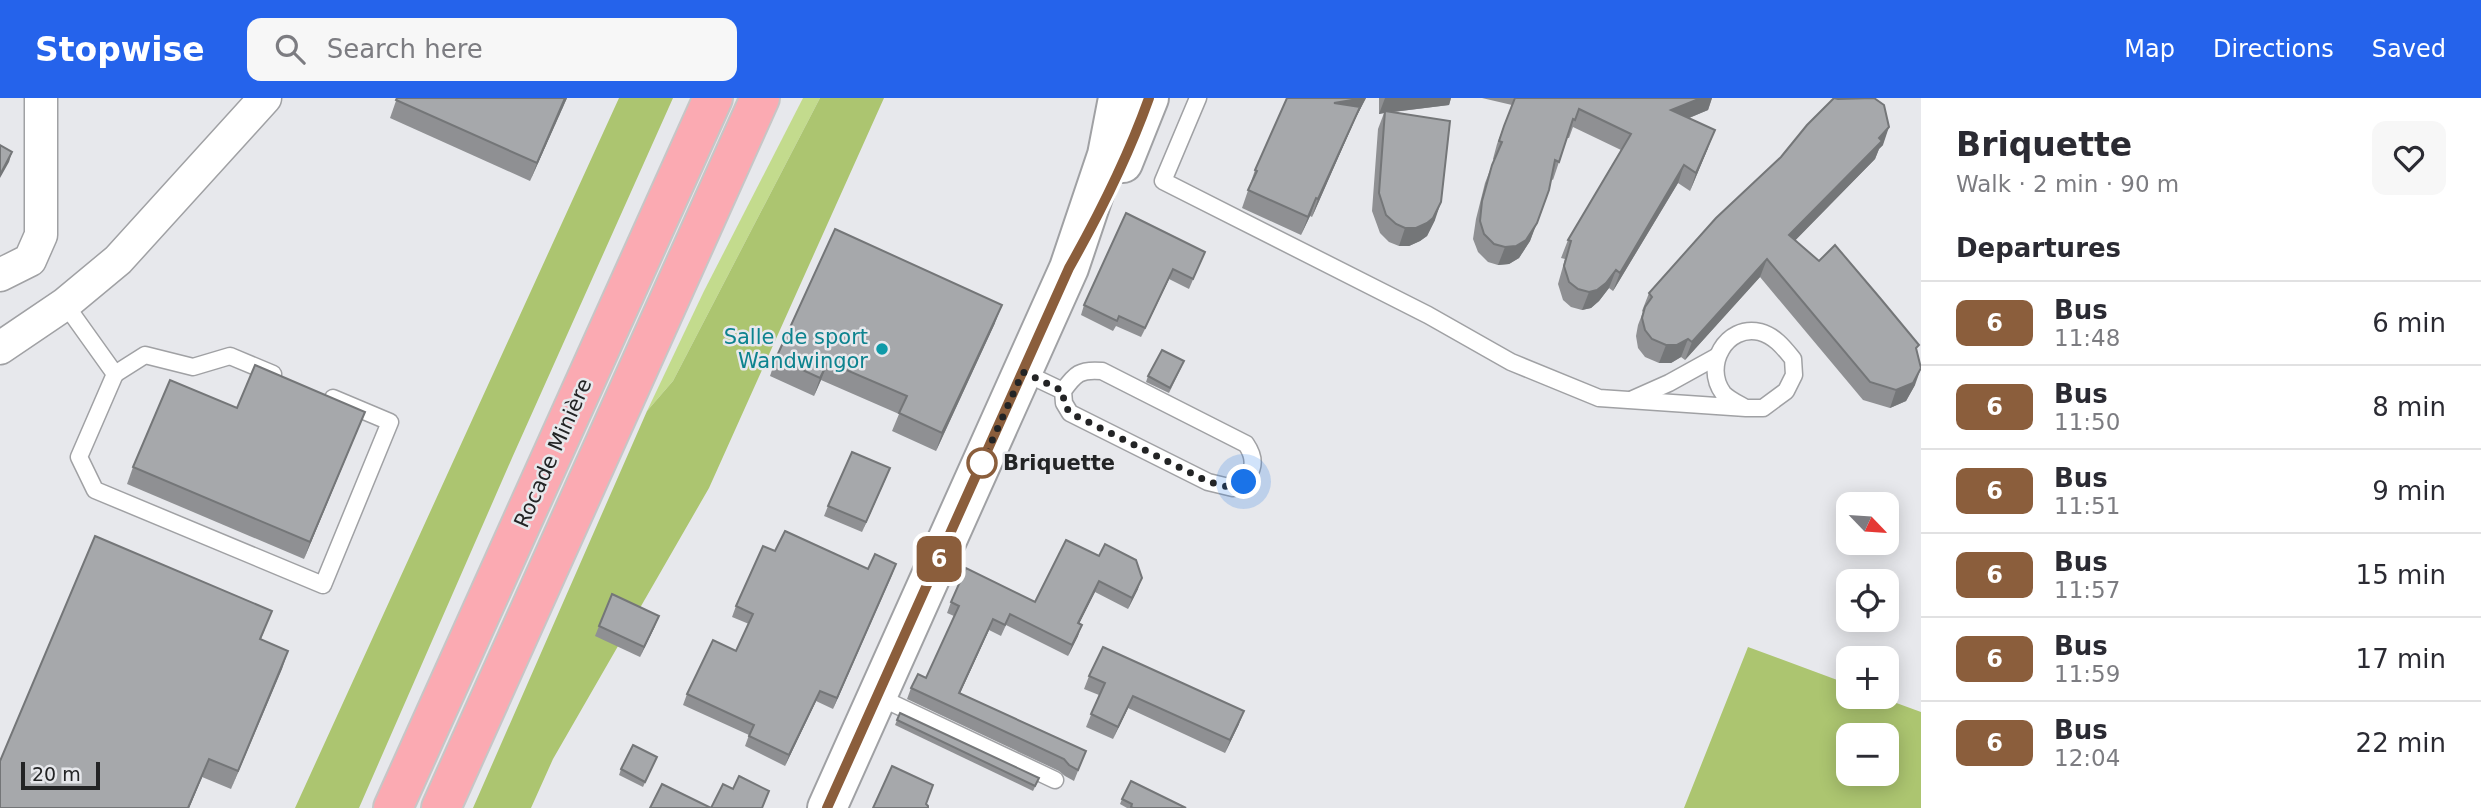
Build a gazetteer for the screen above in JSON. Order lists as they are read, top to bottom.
{
  "streets": {
    "highway": ["Rocade Minière"]
  },
  "places": ["Salle de sport Wandwingor", "Briquette"],
  "lines": ["bus line 6"],
  "scale_bar": "20 m",
  "north": "bottom right",
  "page": {
    "header": "Stopwise",
    "search": "Search here",
    "nav": ["Map", "Directions", "Saved"],
    "on_map": "6",
    "heading": [
      ["Briquette", "Walk · 2 min · 90 m"],
      "Departures"
    ],
    "list": [
      {
        "mark": "6",
        "name": "Bus",
        "note": "11:48",
        "value": "6 min"
      },
      {
        "mark": "6",
        "name": "Bus",
        "note": "11:50",
        "value": "8 min"
      },
      {
        "mark": "6",
        "name": "Bus",
        "note": "11:51",
        "value": "9 min"
      },
      {
        "mark": "6",
        "name": "Bus",
        "note": "11:57",
        "value": "15 min"
      },
      {
        "mark": "6",
        "name": "Bus",
        "note": "11:59",
        "value": "17 min"
      },
      {
        "mark": "6",
        "name": "Bus",
        "note": "12:04",
        "value": "22 min"
      }
    ],
    "map_buttons": ["+", "−"],
    "scale": "20 m"
  }
}
